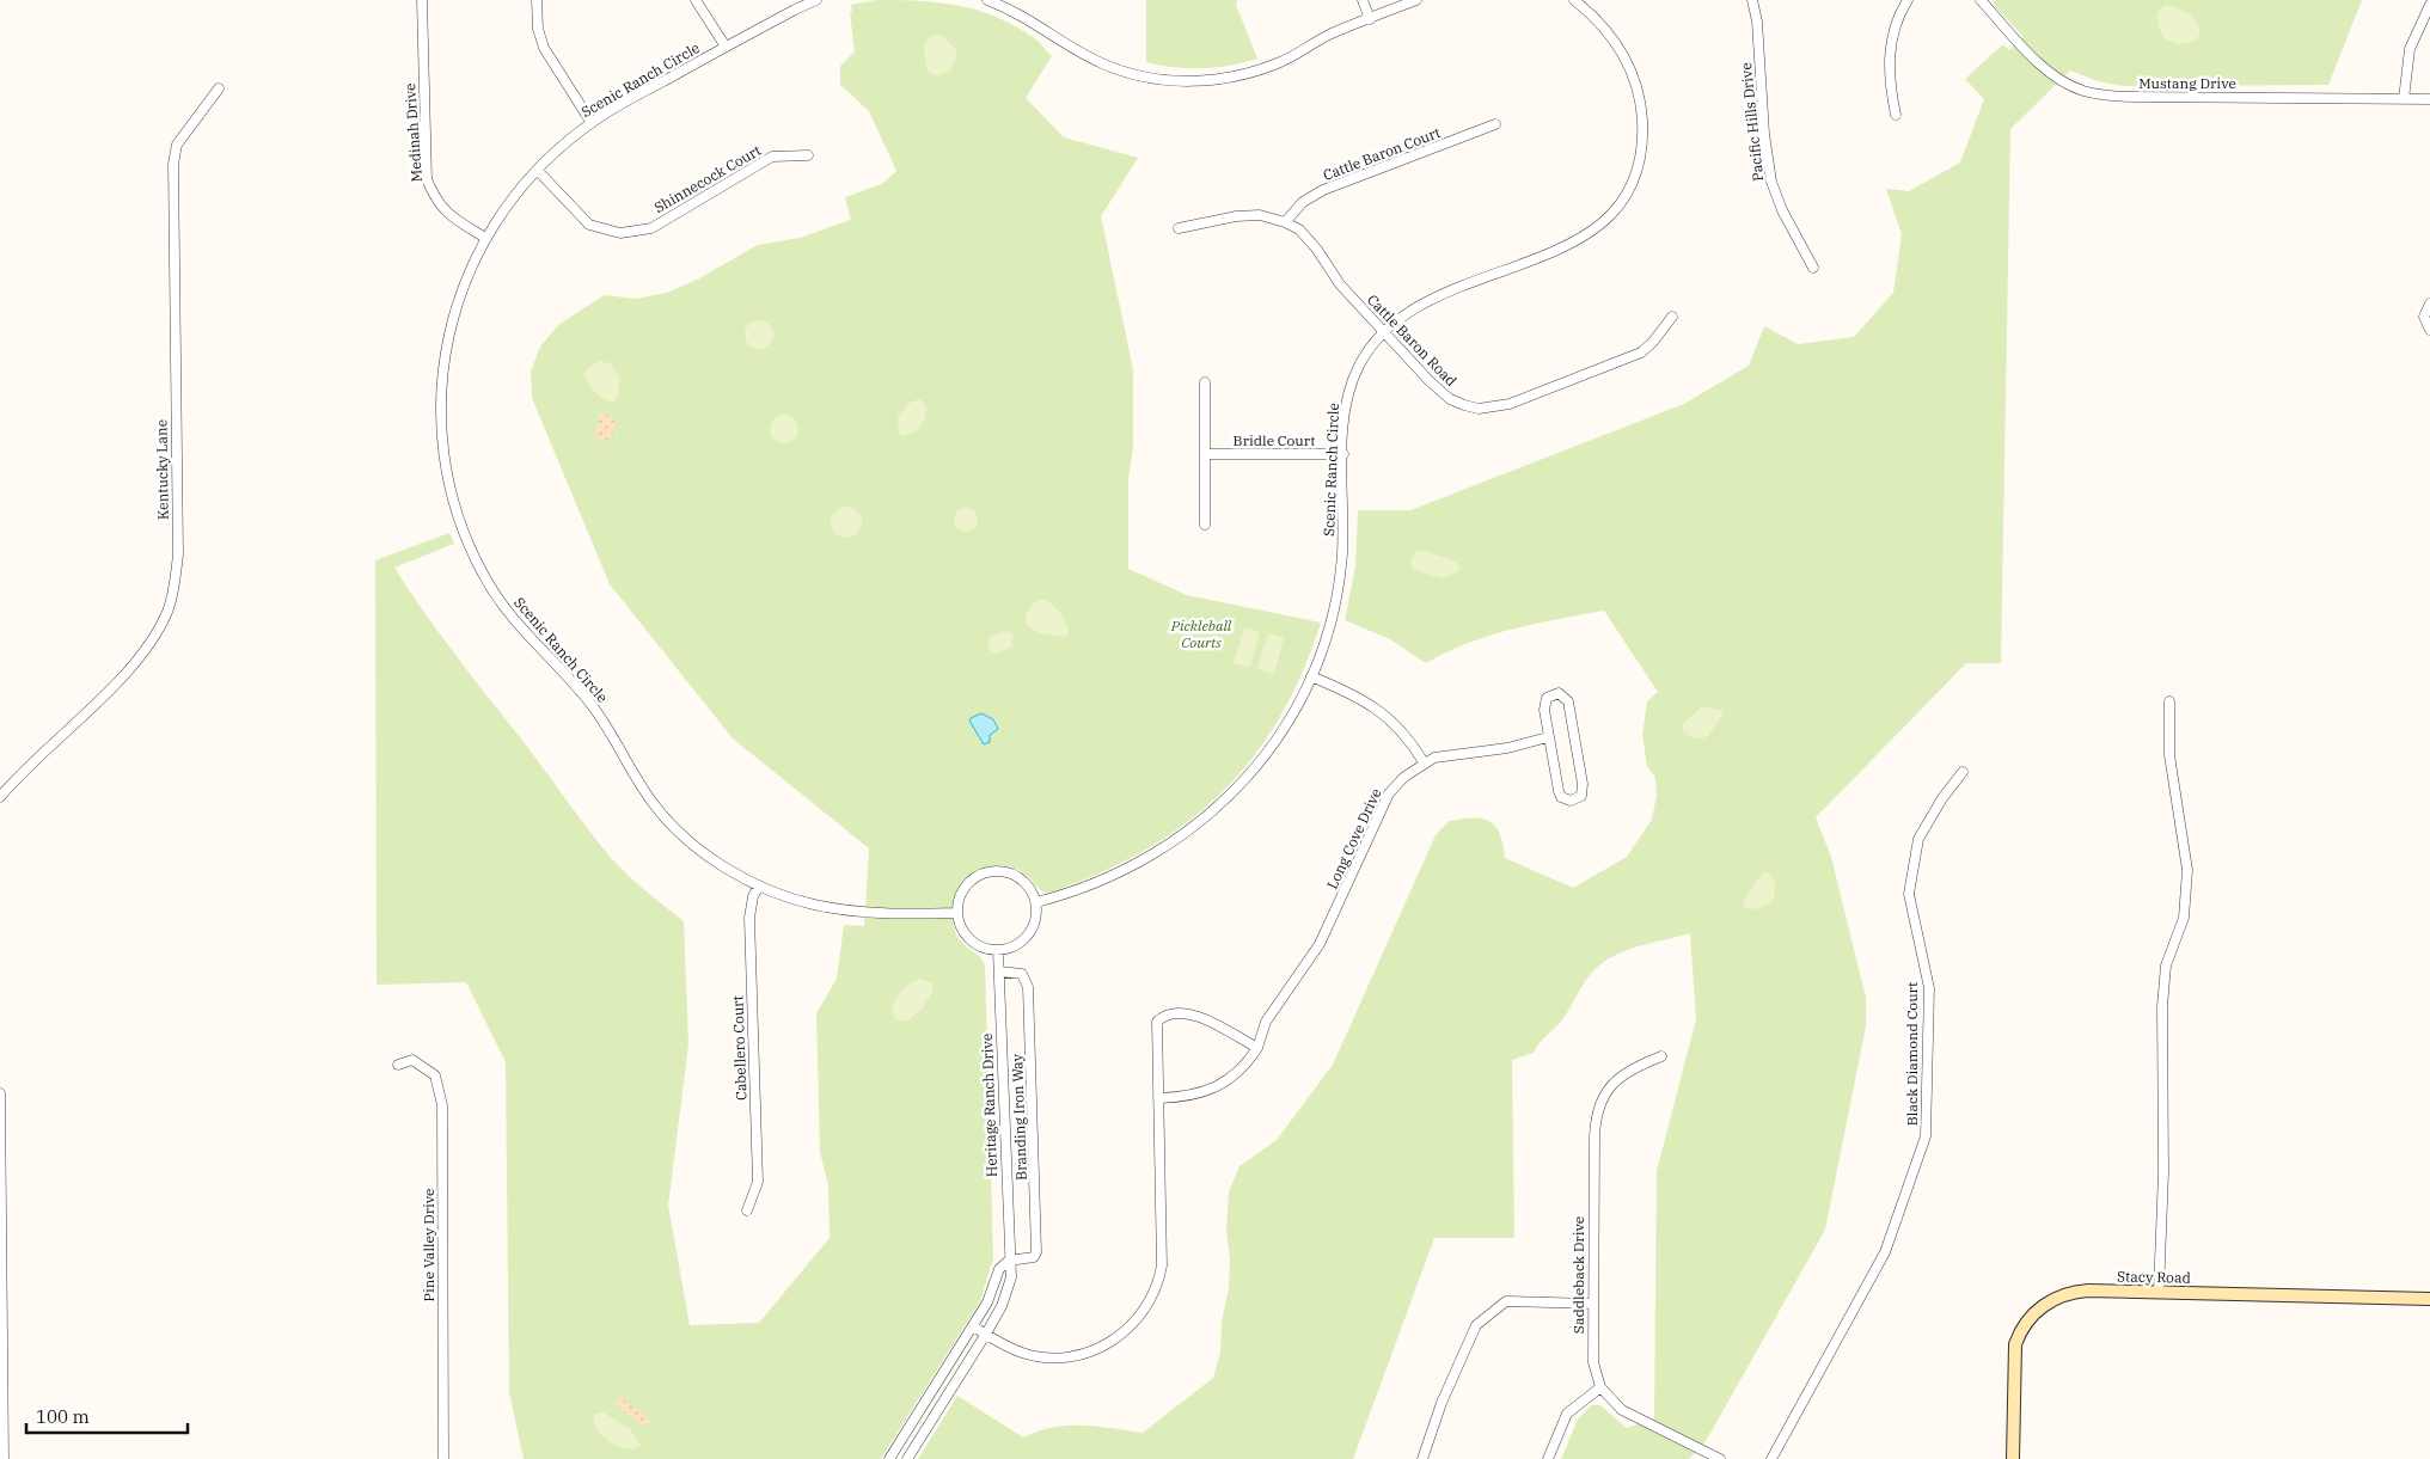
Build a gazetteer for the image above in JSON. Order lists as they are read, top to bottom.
{
  "streets": {
    "main road": ["Stacy Road"],
    "street": [
      "Scenic Ranch Circle",
      "Mustang Drive",
      "Pacific Hills Drive",
      "Medinah Drive",
      "Cattle Baron Court",
      "Shinnecock Court",
      "Cattle Baron Road",
      "Bridle Court",
      "Kentucky Lane",
      "Long Cove Drive",
      "Cabellero Court",
      "Black Diamond Court",
      "Heritage Ranch Drive",
      "Branding Iron Way",
      "Pine Valley Drive",
      "Saddleback Drive"
    ]
  },
  "crossings": [
    ["Scenic Ranch Circle", "Medinah Drive"],
    ["Scenic Ranch Circle", "Shinnecock Court"],
    ["Scenic Ranch Circle", "Cattle Baron Road"],
    ["Scenic Ranch Circle", "Bridle Court"],
    ["Scenic Ranch Circle", "Cabellero Court"],
    ["Scenic Ranch Circle", "Heritage Ranch Drive"],
    ["Cattle Baron Court", "Cattle Baron Road"],
    ["Heritage Ranch Drive", "Branding Iron Way"]
  ],
  "parks": ["Pickleball Courts"],
  "scale_bar": "100 m"
}
